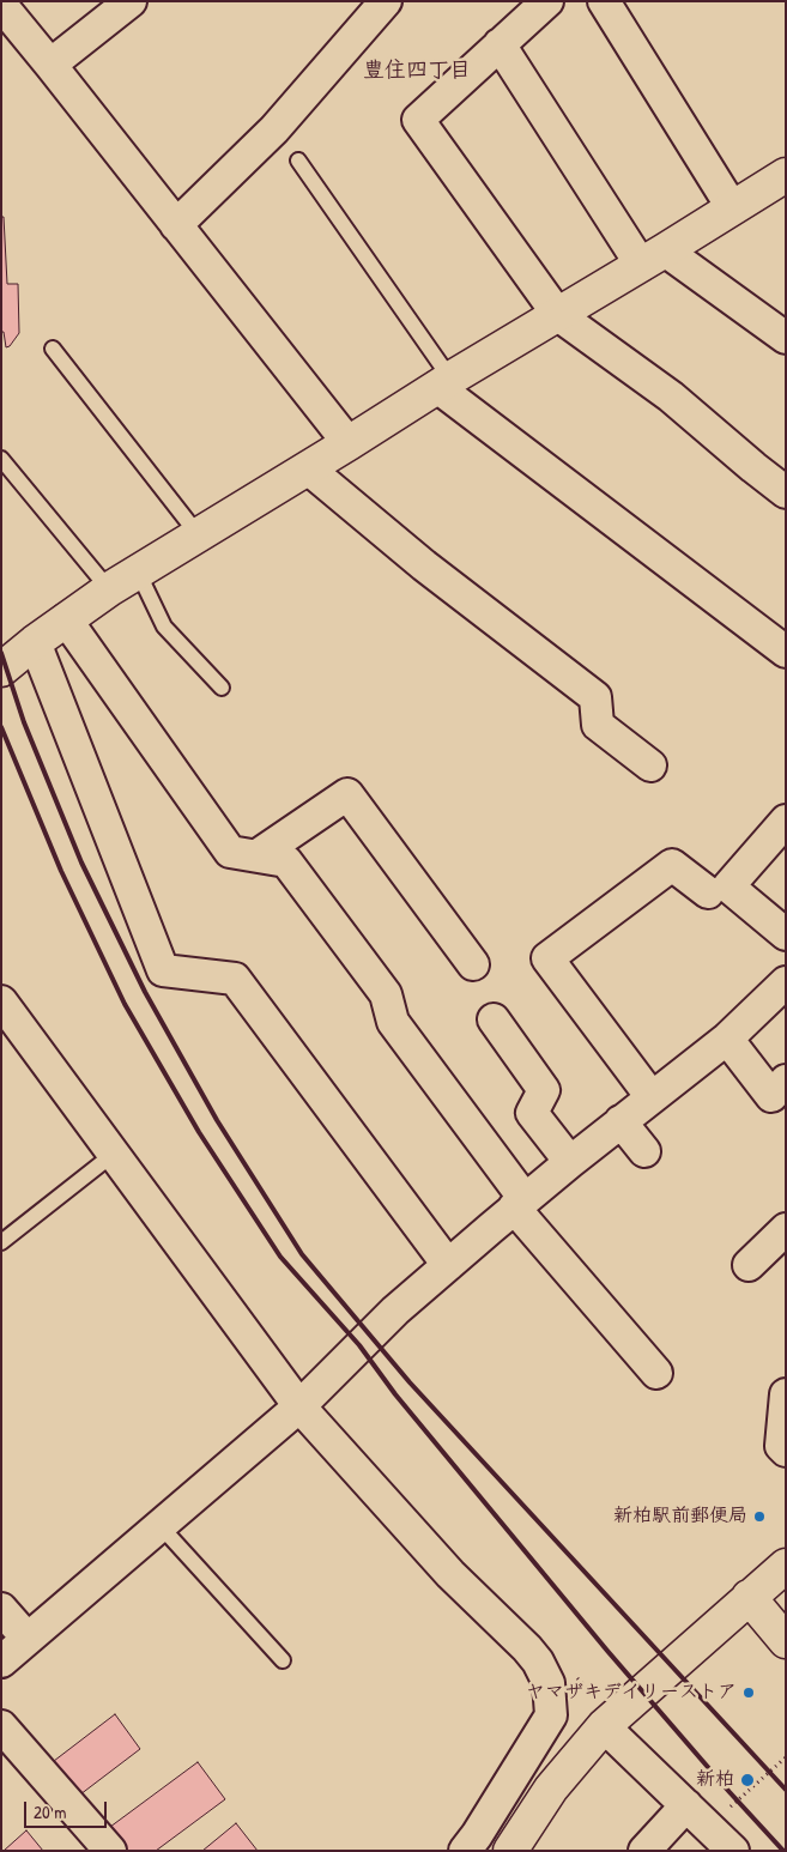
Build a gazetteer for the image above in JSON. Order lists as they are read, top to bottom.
{
  "districts": ["豊住四丁目"],
  "places": ["新柏駅前郵便局", "ヤマザキデイリーストア", "新柏"],
  "scale_bar": "20 m"
}
